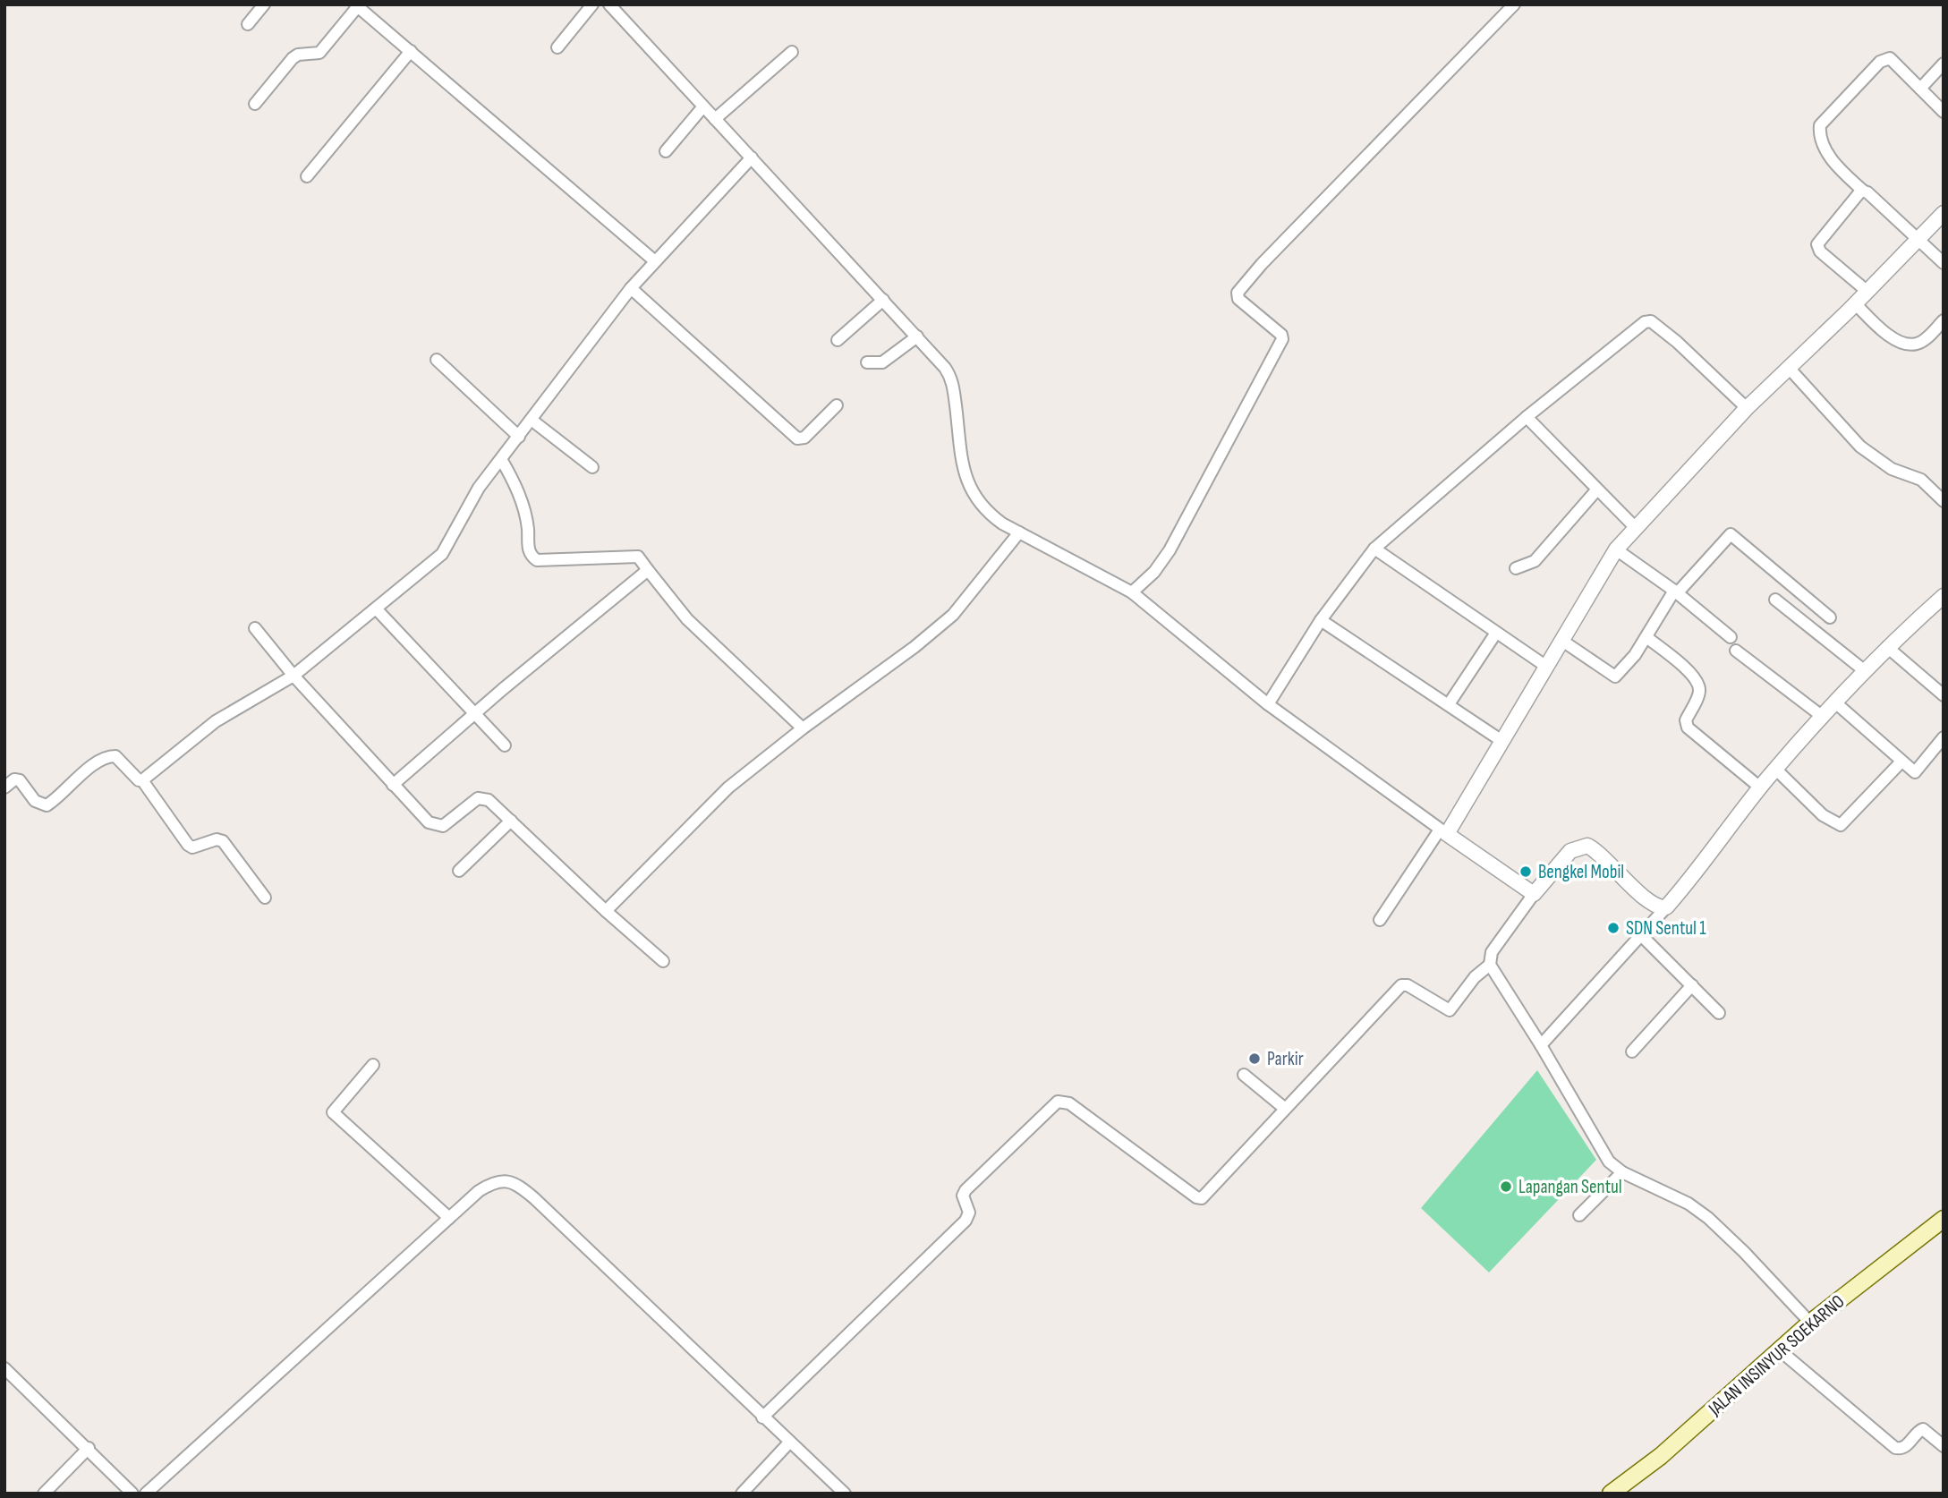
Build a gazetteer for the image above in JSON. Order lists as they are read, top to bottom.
{
  "streets": {
    "main road": ["JALAN INSINYUR SOEKARNO"]
  },
  "places": [
    "Bengkel Mobil",
    "SDN Sentul 1",
    "Parkir",
    "Lapangan Sentul"
  ]
}
